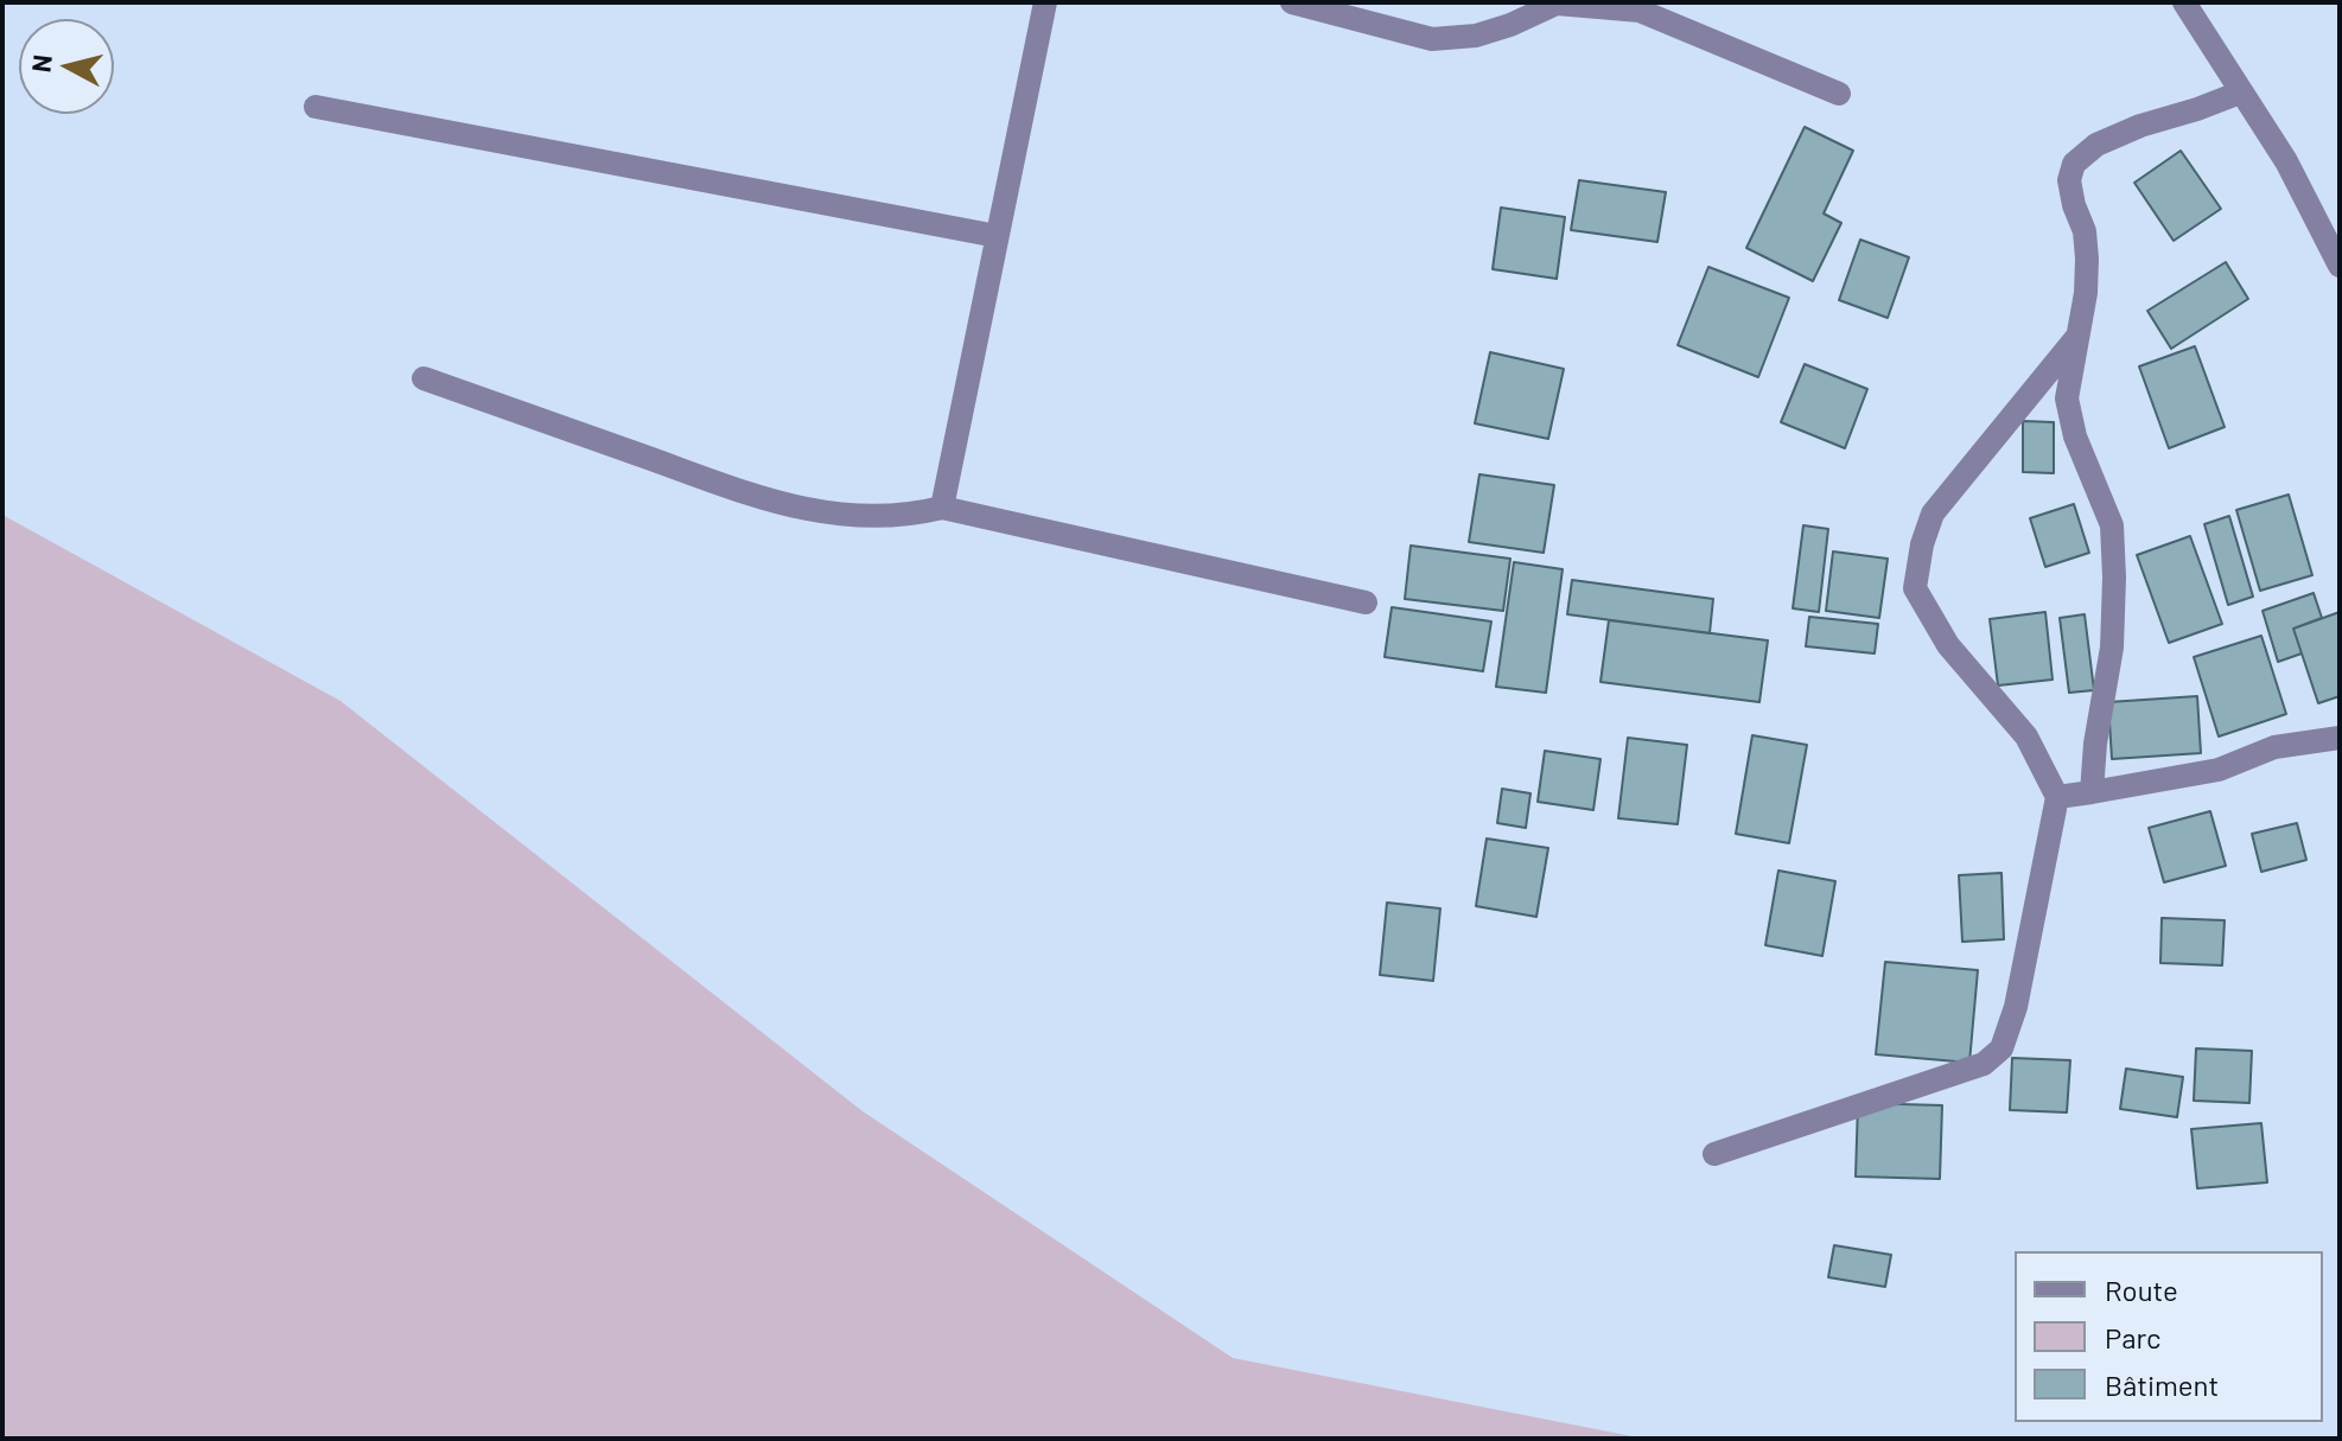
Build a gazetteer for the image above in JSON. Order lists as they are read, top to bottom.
{
  "legend": ["Route", "Parc", "Bâtiment"],
  "north": "left"
}
